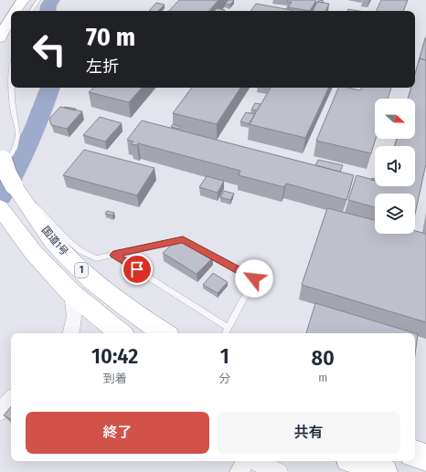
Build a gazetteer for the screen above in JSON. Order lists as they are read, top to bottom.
{
  "streets": {
    "highway": ["国道1号", "1"]
  },
  "north": "right",
  "page": {
    "turn": ["70 m", "左折"],
    "eta": [
      "10:42",
      "到着",
      "1",
      "分",
      "80",
      "m"
    ],
    "buttons": ["終了", "共有"]
  }
}
